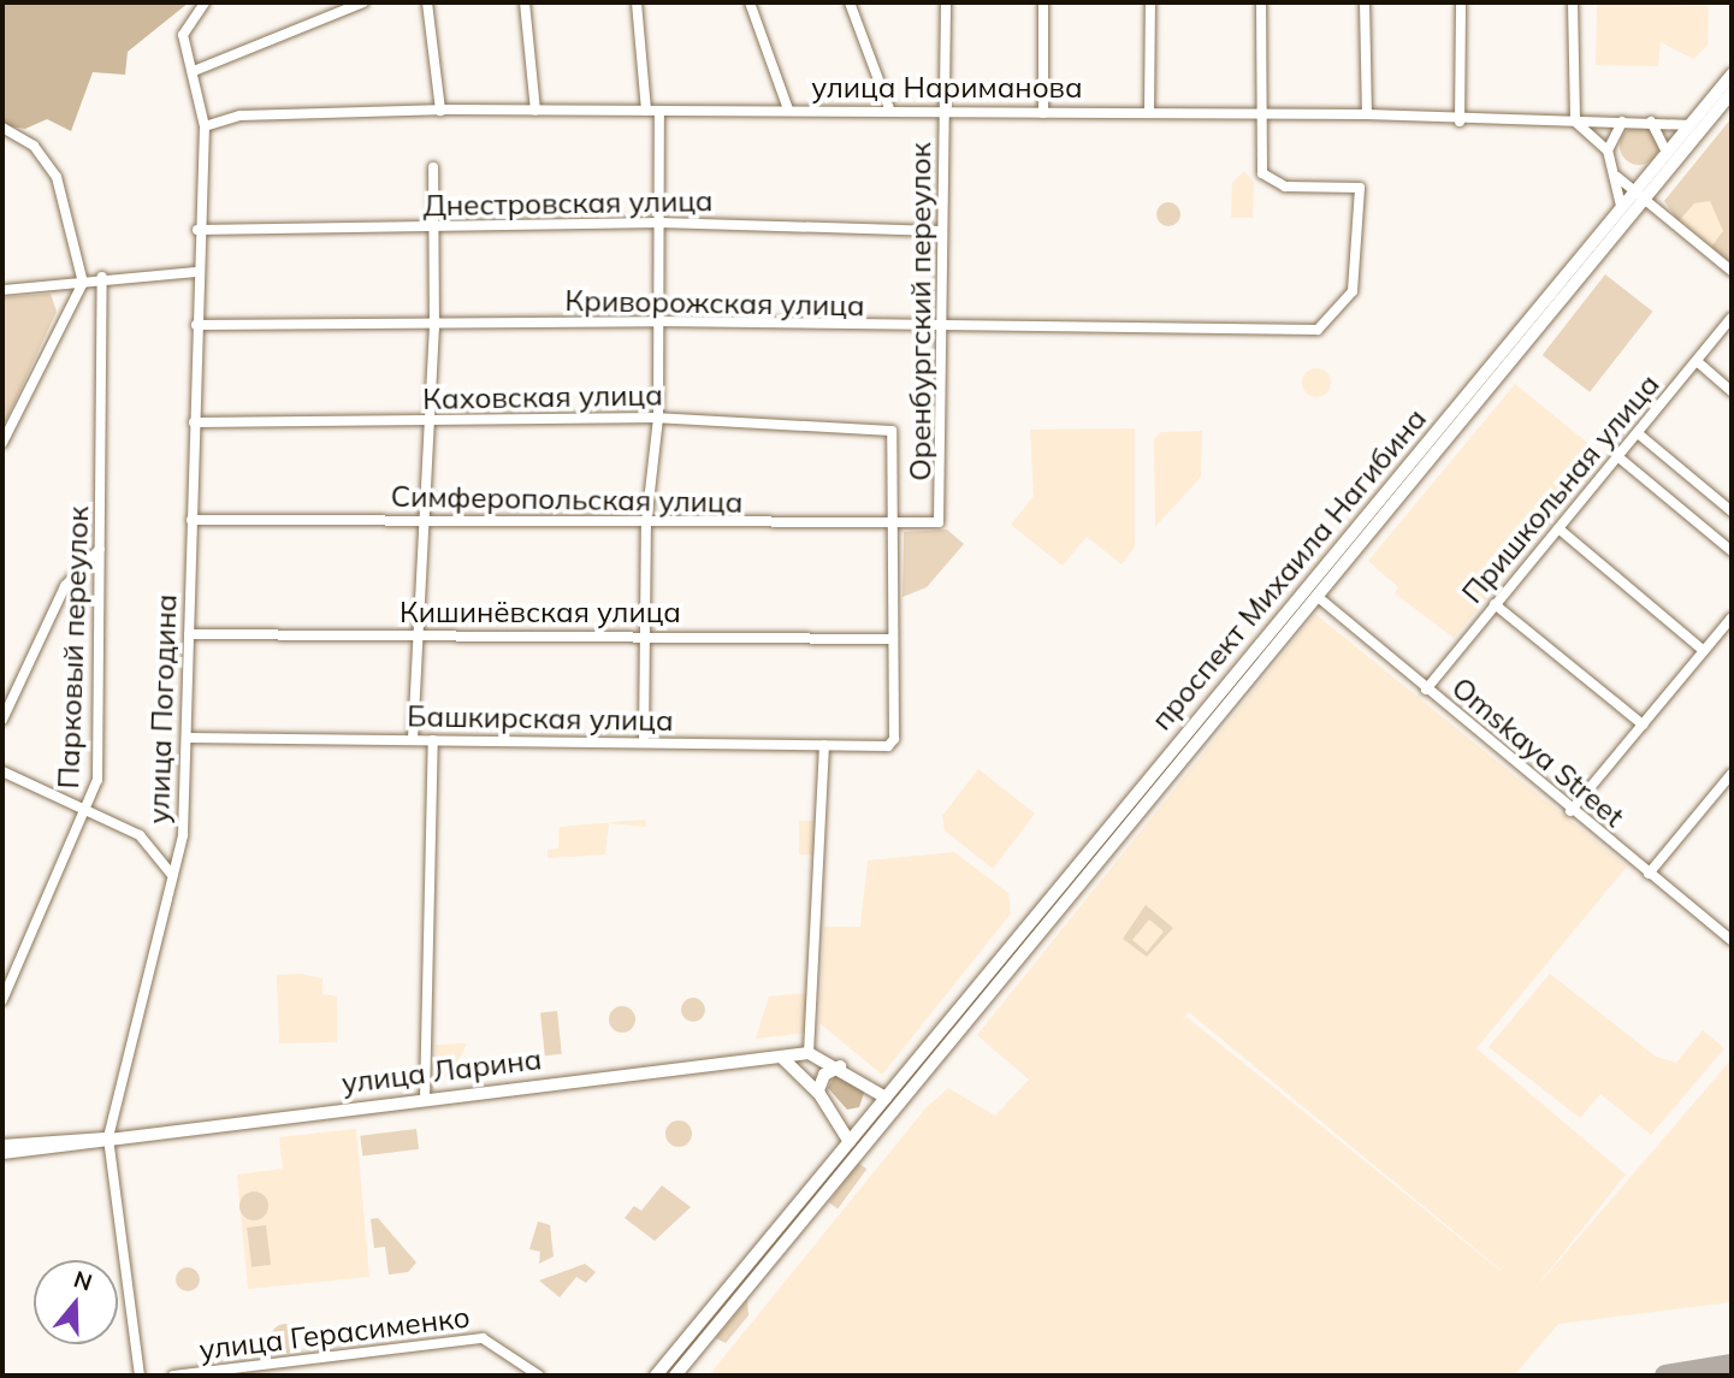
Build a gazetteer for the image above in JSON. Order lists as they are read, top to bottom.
{
  "streets": {
    "main road": ["проспект Михаила Нагибина", "улица Ларина"],
    "street": [
      "улица Нариманова",
      "Днестровская улица",
      "Криворожская улица",
      "Оренбургский переулок",
      "Каховская улица",
      "Пришкольная улица",
      "Симферопольская улица",
      "Кишинёвская улица",
      "Парковый переулок",
      "улица Погодина",
      "Башкирская улица",
      "Omskaya Street",
      "улица Герасименко"
    ]
  },
  "crossings": [
    ["улица Нариманова", "Криворожская улица"],
    ["улица Нариманова", "Оренбургский переулок"],
    ["улица Нариманова", "проспект Михаила Нагибина"],
    ["улица Нариманова", "улица Погодина"],
    ["Днестровская улица", "Оренбургский переулок"],
    ["Днестровская улица", "улица Погодина"],
    ["Криворожская улица", "Оренбургский переулок"],
    ["Криворожская улица", "улица Погодина"],
    ["Оренбургский переулок", "Каховская улица"],
    ["Оренбургский переулок", "Симферопольская улица"],
    ["Оренбургский переулок", "Кишинёвская улица"],
    ["Оренбургский переулок", "Башкирская улица"],
    ["Каховская улица", "улица Погодина"],
    ["Пришкольная улица", "Omskaya Street"],
    ["Симферопольская улица", "улица Погодина"],
    ["проспект Михаила Нагибина", "Omskaya Street"],
    ["Кишинёвская улица", "улица Погодина"],
    ["улица Погодина", "Башкирская улица"],
    ["улица Погодина", "улица Ларина"]
  ],
  "north": "top"
}
